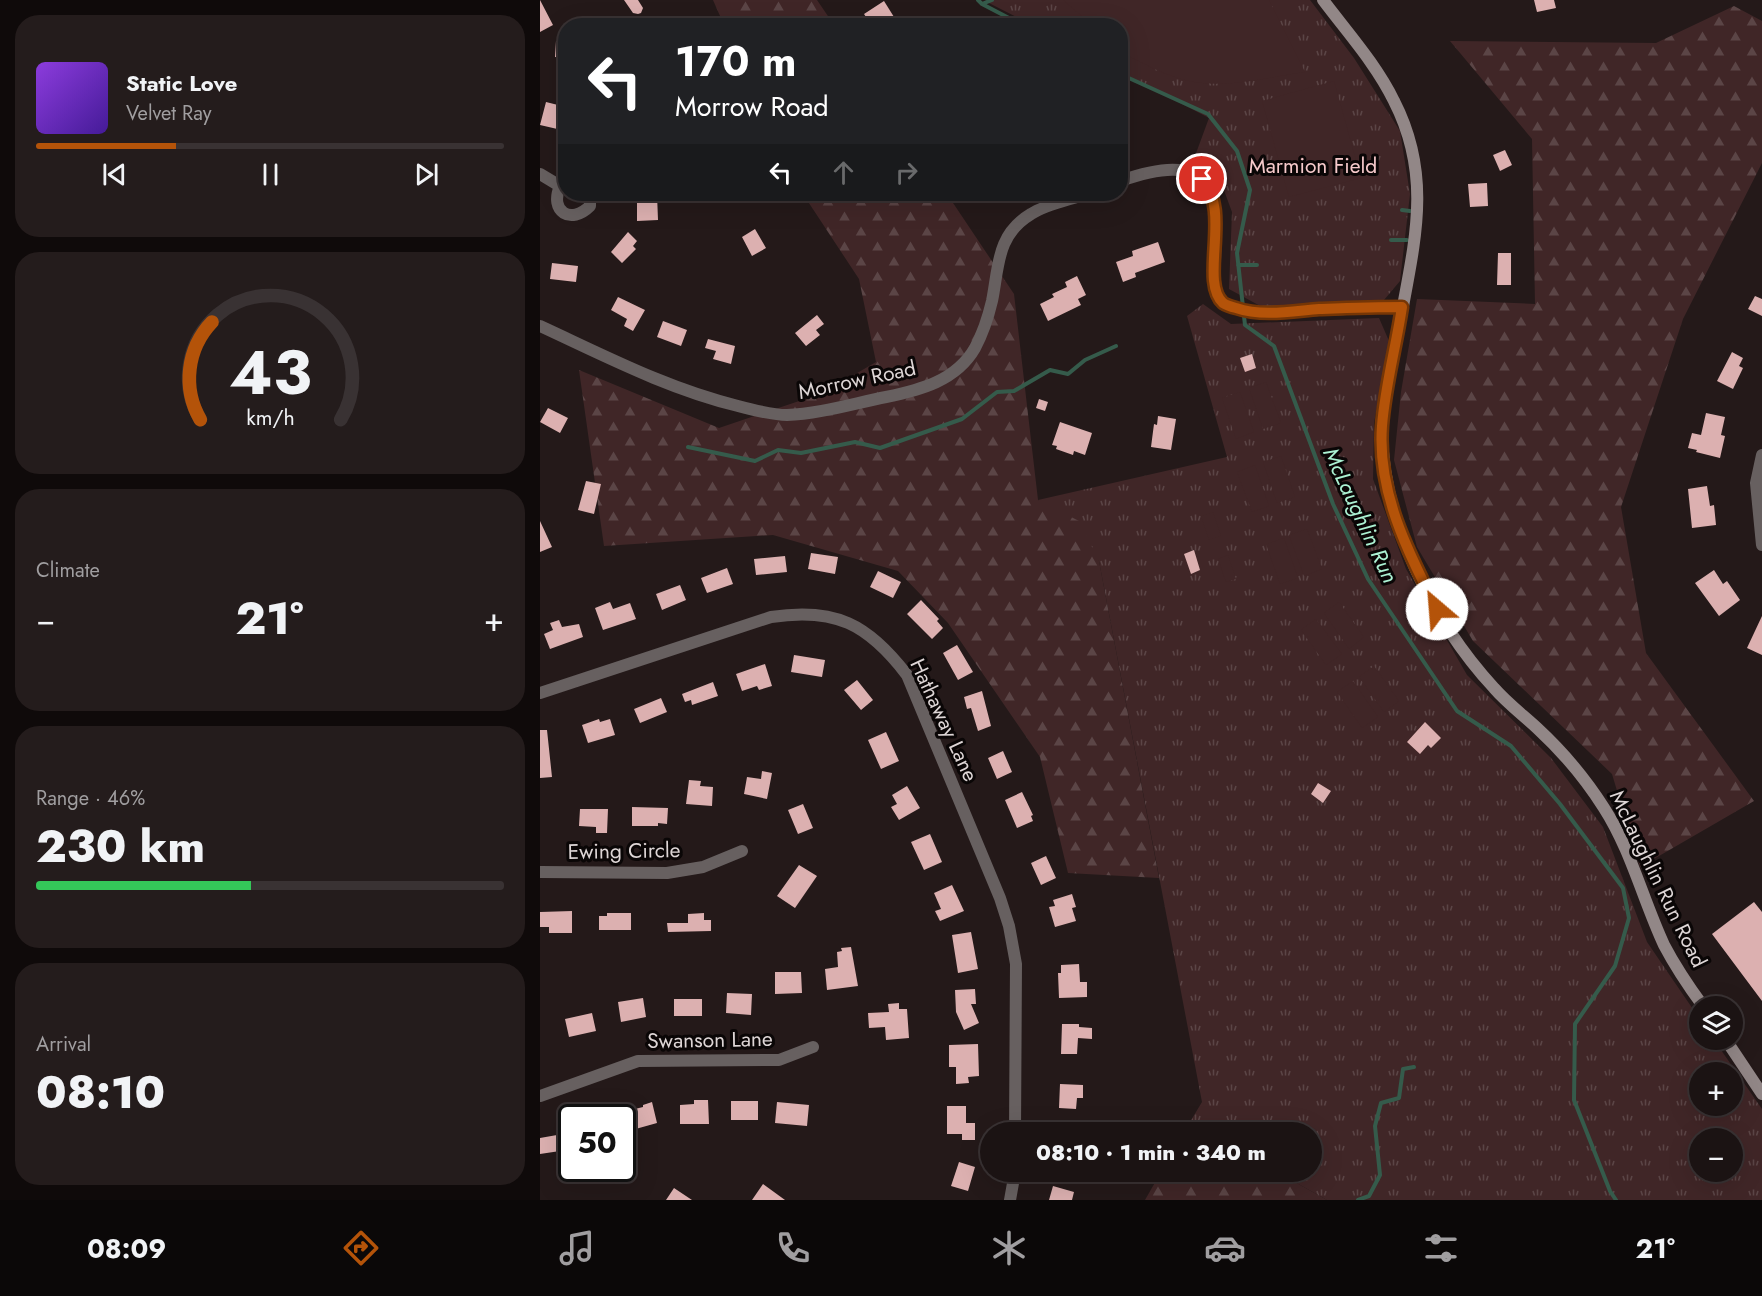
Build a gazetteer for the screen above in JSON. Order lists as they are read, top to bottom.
{
  "streets": {
    "main road": ["McLaughlin Run Road"],
    "street": [
      "Morrow Road",
      "Hathaway Lane",
      "Ewing Circle",
      "Swanson Lane"
    ]
  },
  "water": ["McLaughlin Run"],
  "parks": ["Marmion Field"],
  "page": {
    "turn": ["170 m", "Morrow Road"],
    "song": ["Static Love", "Velvet Ray"],
    "tile": [
      "Climate",
      ["Range · 46%", "230 km"],
      ["Arrival", "08:10"]
    ],
    "heat": ["−", "21°", "+"],
    "map_buttons": ["+", "−"],
    "limit": "50",
    "trip": "08:10 · 1 min · 340 m",
    "tabs": ["08:09", "21°"],
    "gauge": ["43", "km/h"]
  }
}
